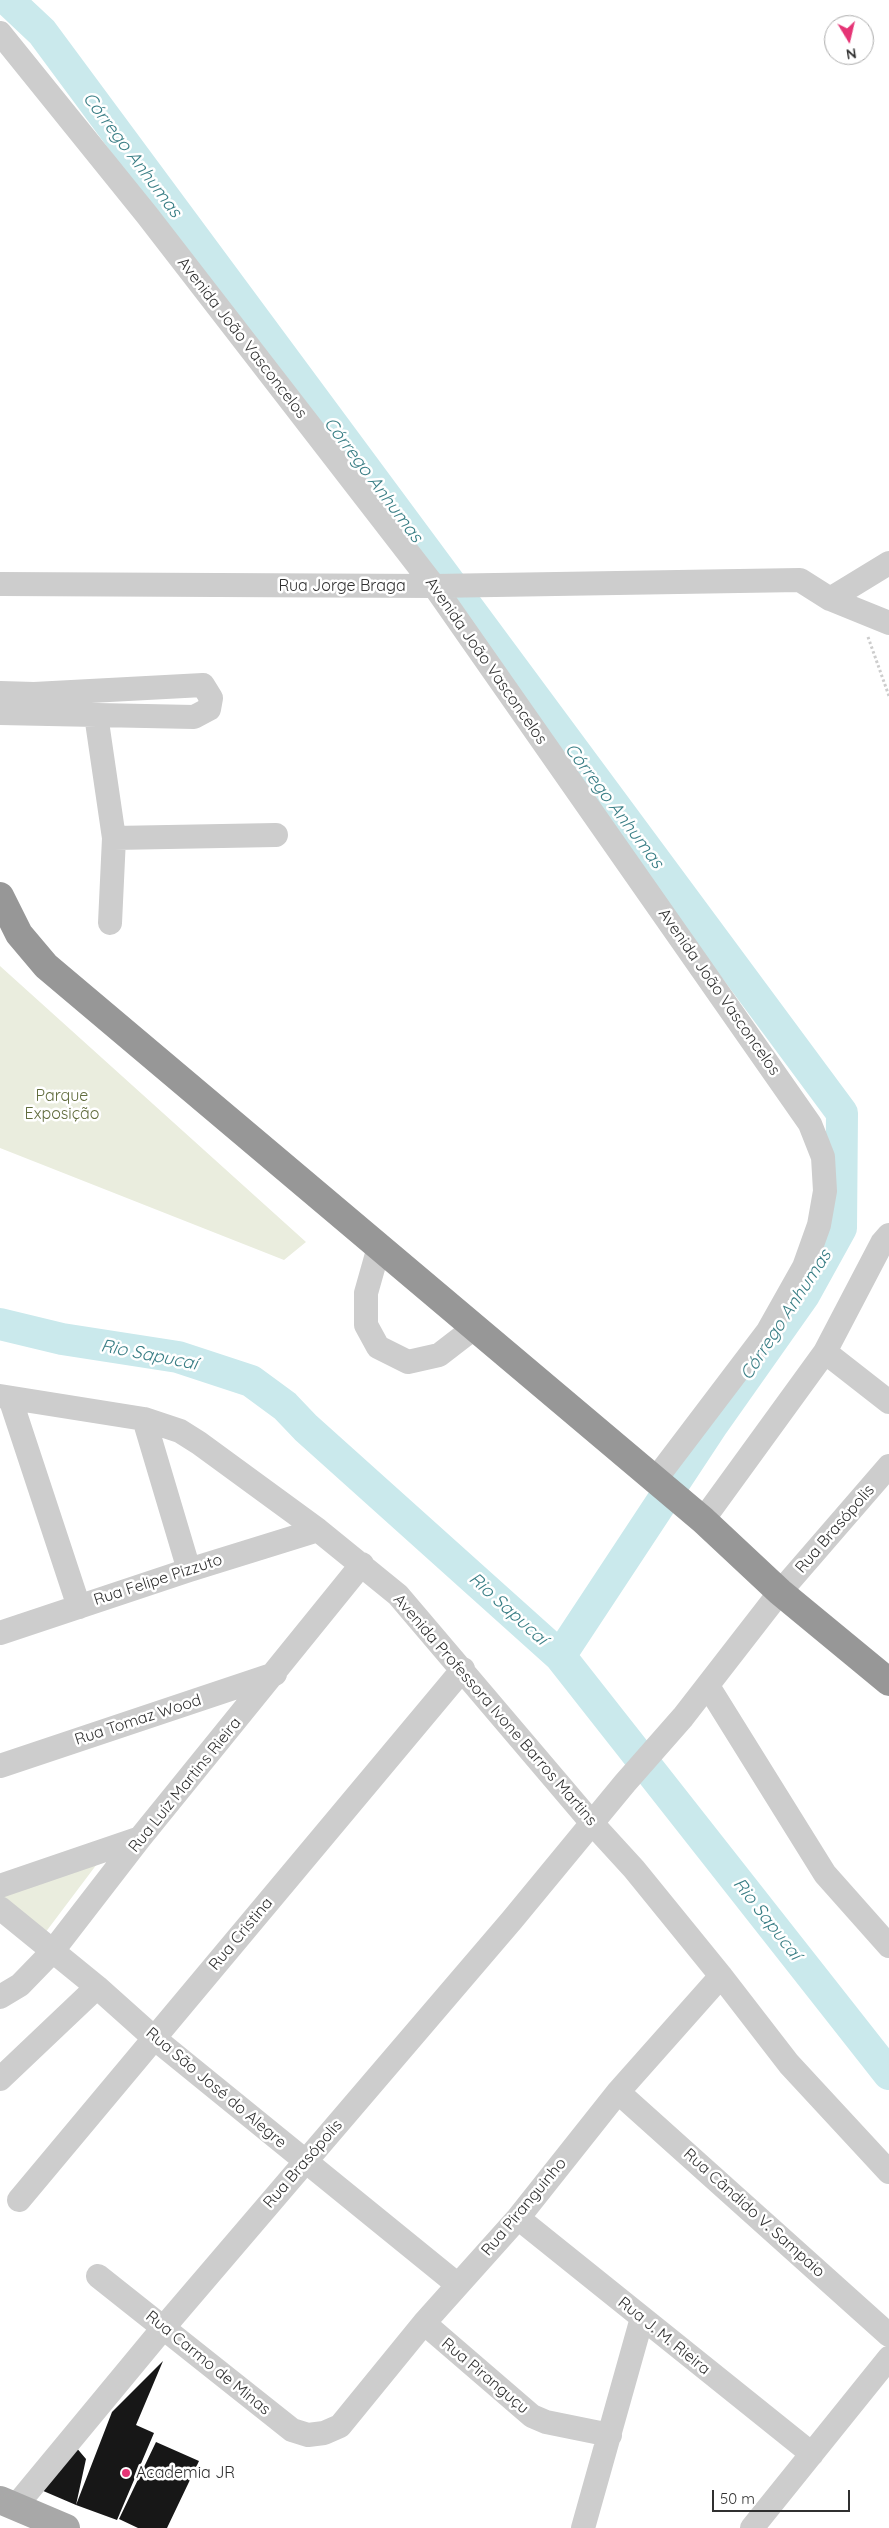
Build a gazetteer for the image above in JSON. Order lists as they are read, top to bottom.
{
  "streets": {
    "street": [
      "Avenida João Vasconcelos",
      "Rua Jorge Braga",
      "Rua Brasópolis",
      "Rua Felipe Pizzuto",
      "Avenida Professora Ivone Barros Martins",
      "Rua Tomaz Wood",
      "Rua Luiz Martins Rieira",
      "Rua Cristina",
      "Rua São José do Alegre",
      "Rua Piranguinho",
      "Rua Cândido V. Sampaio",
      "Rua J. M. Rieira",
      "Rua Carmo de Minas",
      "Rua Piranguçu"
    ]
  },
  "crossings": [
    ["Avenida João Vasconcelos", "Rua Jorge Braga"],
    ["Rua Brasópolis", "Avenida Professora Ivone Barros Martins"],
    ["Rua Brasópolis", "Rua São José do Alegre"],
    ["Rua Brasópolis", "Rua Carmo de Minas"],
    ["Rua Felipe Pizzuto", "Avenida Professora Ivone Barros Martins"],
    ["Avenida Professora Ivone Barros Martins", "Rua Luiz Martins Rieira"],
    ["Avenida Professora Ivone Barros Martins", "Rua Cristina"],
    ["Avenida Professora Ivone Barros Martins", "Rua Piranguinho"],
    ["Rua Tomaz Wood", "Rua Luiz Martins Rieira"],
    ["Rua Luiz Martins Rieira", "Rua São José do Alegre"],
    ["Rua Cristina", "Rua São José do Alegre"],
    ["Rua São José do Alegre", "Rua Piranguinho"],
    ["Rua Piranguinho", "Rua Cândido V. Sampaio"],
    ["Rua Piranguinho", "Rua J. M. Rieira"],
    ["Rua Piranguinho", "Rua Carmo de Minas"],
    ["Rua Piranguinho", "Rua Piranguçu"]
  ],
  "water": ["Córrego Anhumas", "Rio Sapucaí"],
  "parks": ["Parque Exposição"],
  "places": ["Academia JR"],
  "scale_bar": "50 m",
  "north": "bottom"
}
